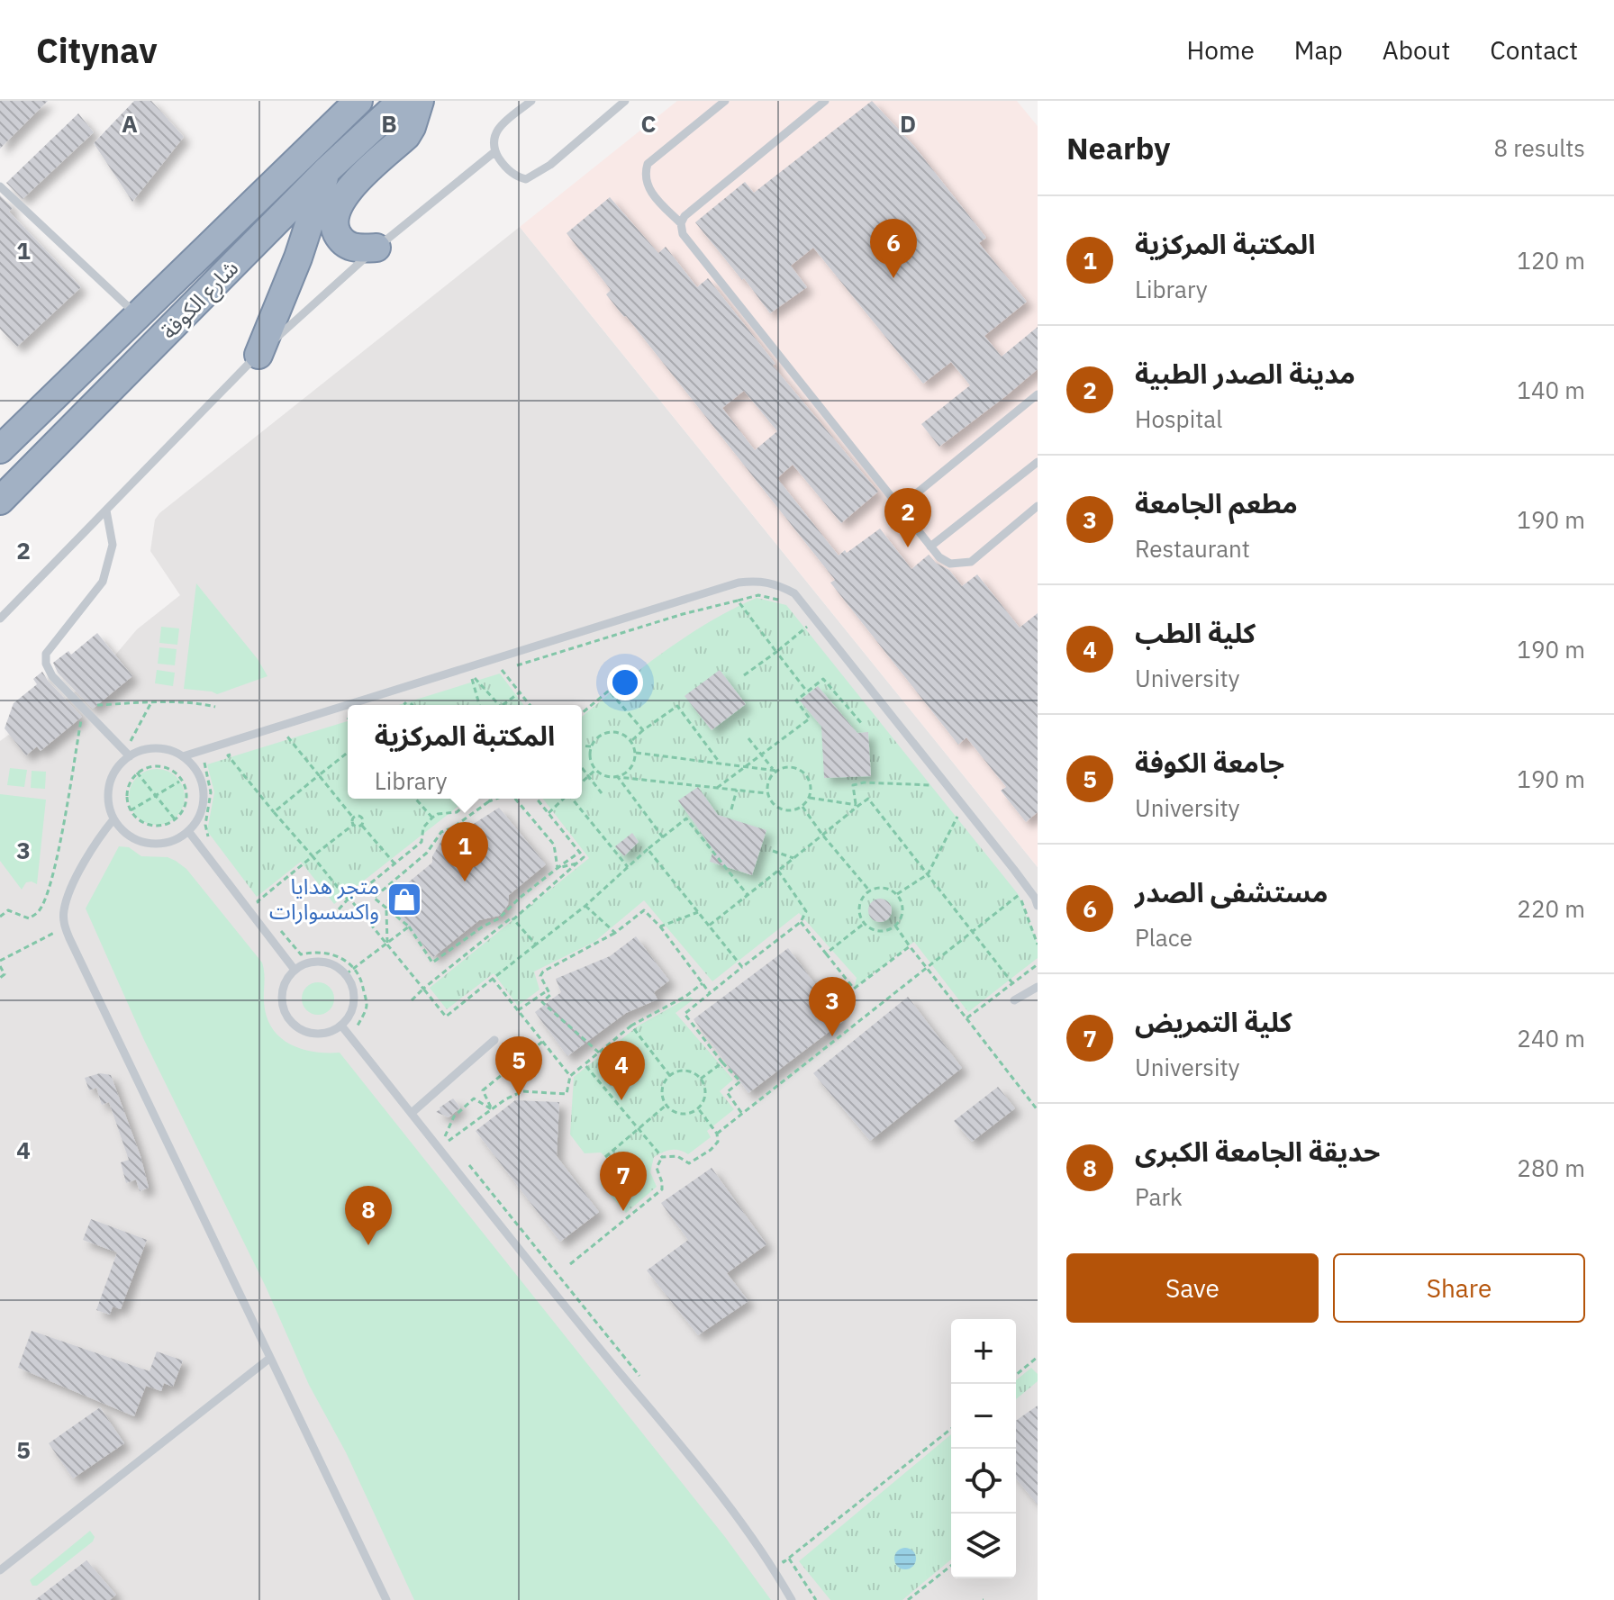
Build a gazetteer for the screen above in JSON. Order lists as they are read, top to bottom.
{
  "streets": {
    "highway": ["شارع الكوفة"]
  },
  "places": {
    "shop": ["متجر هدايا واكسسوارات"]
  },
  "page": {
    "header": "Citynav",
    "nav": [
      "Home",
      "Map",
      "About",
      "Contact"
    ],
    "heading": ["Nearby", "8 results"],
    "list": [
      {
        "mark": "1",
        "name": "المكتبة المركزية",
        "note": "Library",
        "value": "120 m"
      },
      {
        "mark": "2",
        "name": "مدينة الصدر الطبية",
        "note": "Hospital",
        "value": "140 m"
      },
      {
        "mark": "3",
        "name": "مطعم الجامعة",
        "note": "Restaurant",
        "value": "190 m"
      },
      {
        "mark": "4",
        "name": "كلية الطب",
        "note": "University",
        "value": "190 m"
      },
      {
        "mark": "5",
        "name": "جامعة الكوفة",
        "note": "University",
        "value": "190 m"
      },
      {
        "mark": "6",
        "name": "مستشفى الصدر",
        "note": "Place",
        "value": "220 m"
      },
      {
        "mark": "7",
        "name": "كلية التمريض",
        "note": "University",
        "value": "240 m"
      },
      {
        "mark": "8",
        "name": "حديقة الجامعة الكبرى",
        "note": "Park",
        "value": "280 m"
      }
    ],
    "pins": [
      "6",
      "2",
      "1",
      "3",
      "5",
      "4",
      "7",
      "8"
    ],
    "popup": ["المكتبة المركزية", "Library"],
    "buttons": ["Save", "Share"],
    "map_buttons": ["+", "−"]
  },
  "grid": {
    "columns": [
      "A",
      "B",
      "C",
      "D"
    ],
    "rows": [
      "1",
      "2",
      "3",
      "4",
      "5"
    ]
  }
}
